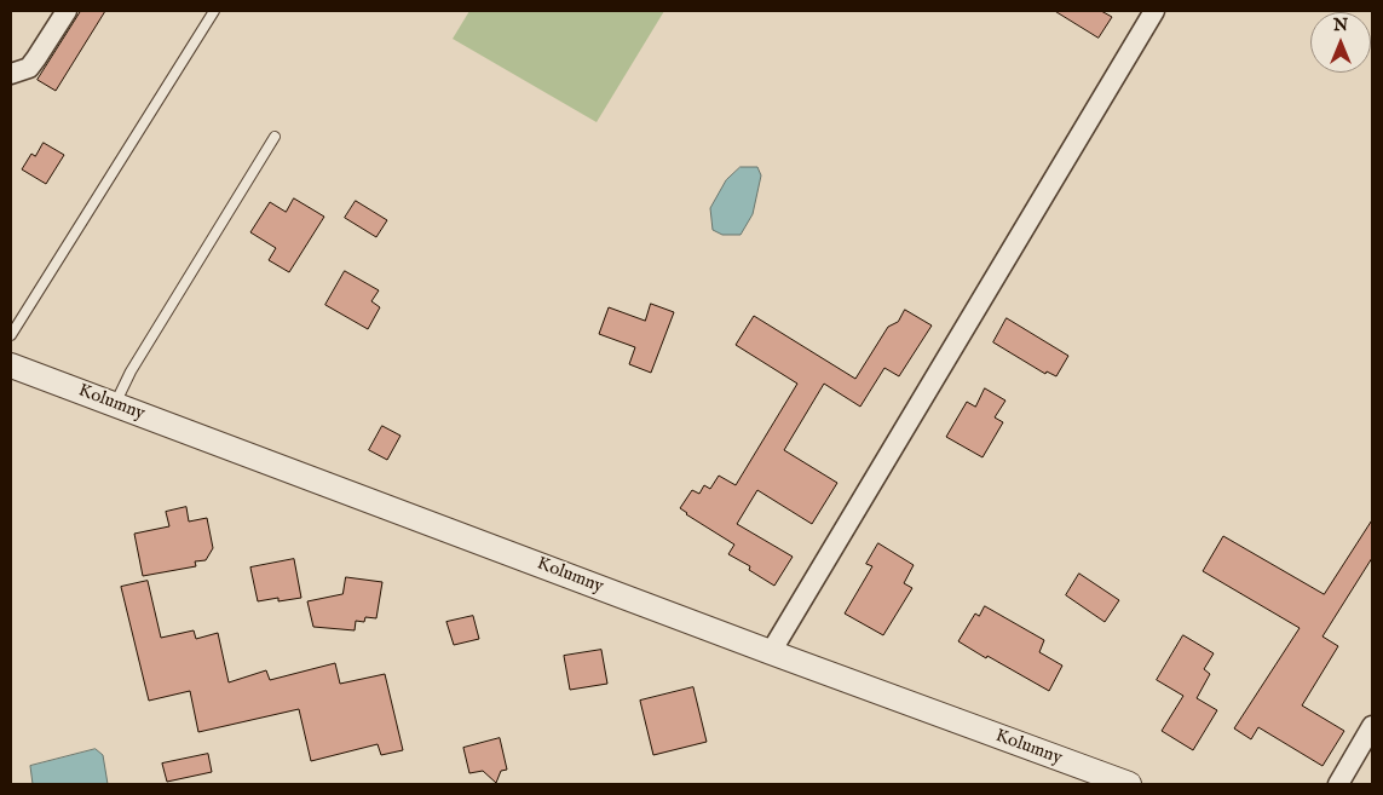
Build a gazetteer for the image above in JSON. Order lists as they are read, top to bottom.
{
  "streets": {
    "street": ["Kolumny"]
  },
  "north": "top"
}
